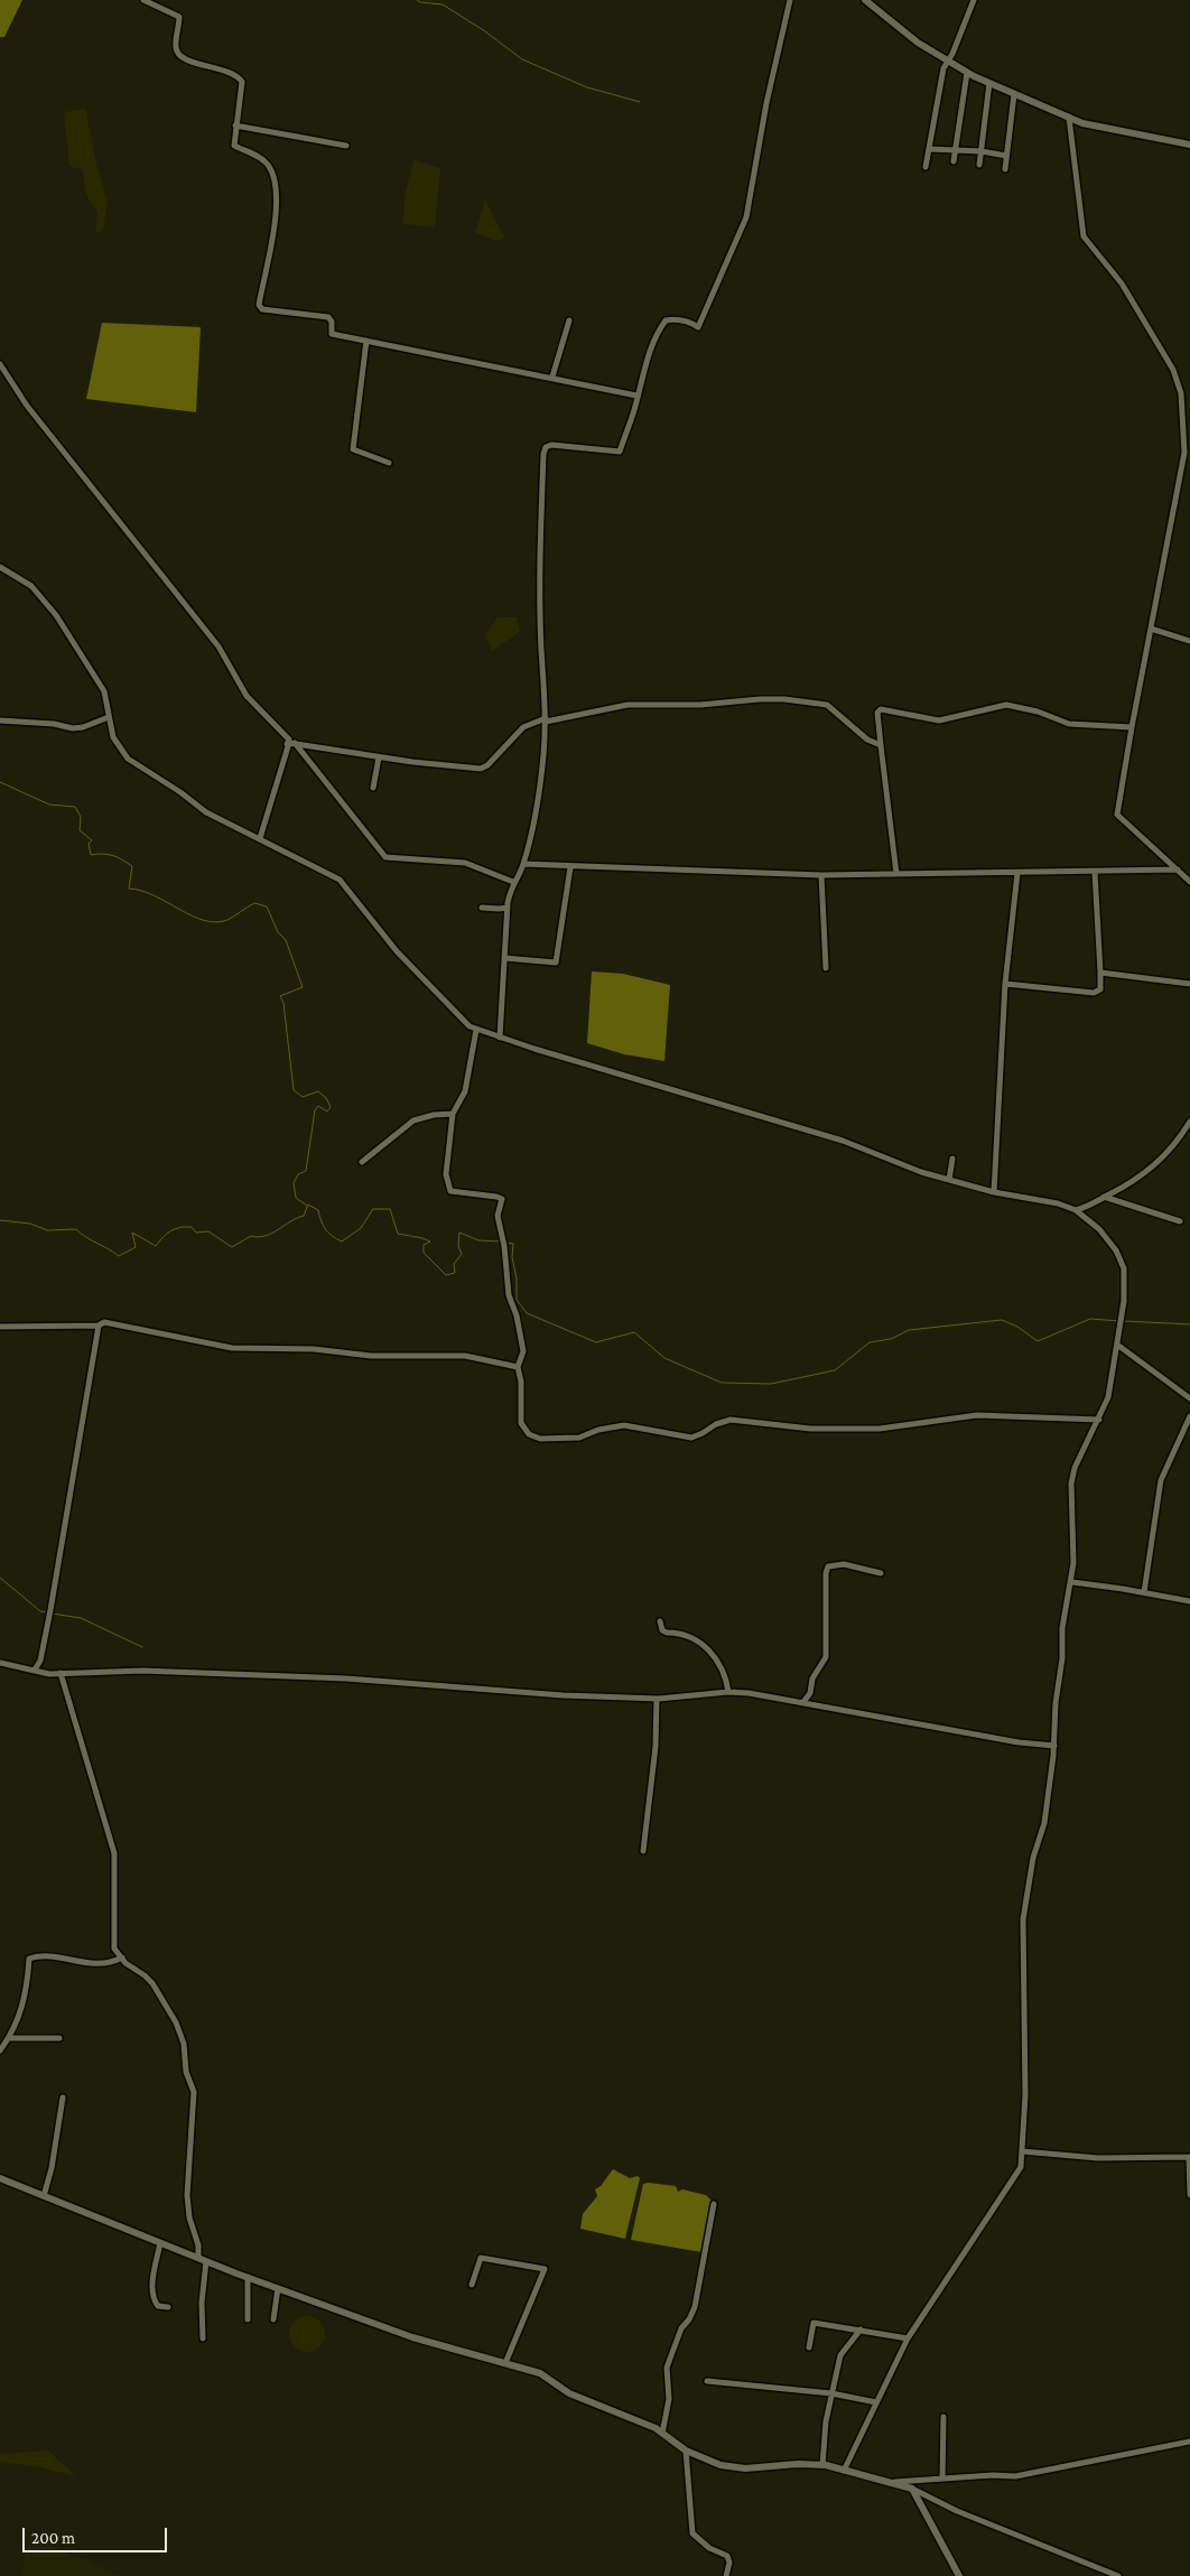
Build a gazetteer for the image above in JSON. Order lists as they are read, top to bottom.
{
  "scale_bar": "200 m"
}
